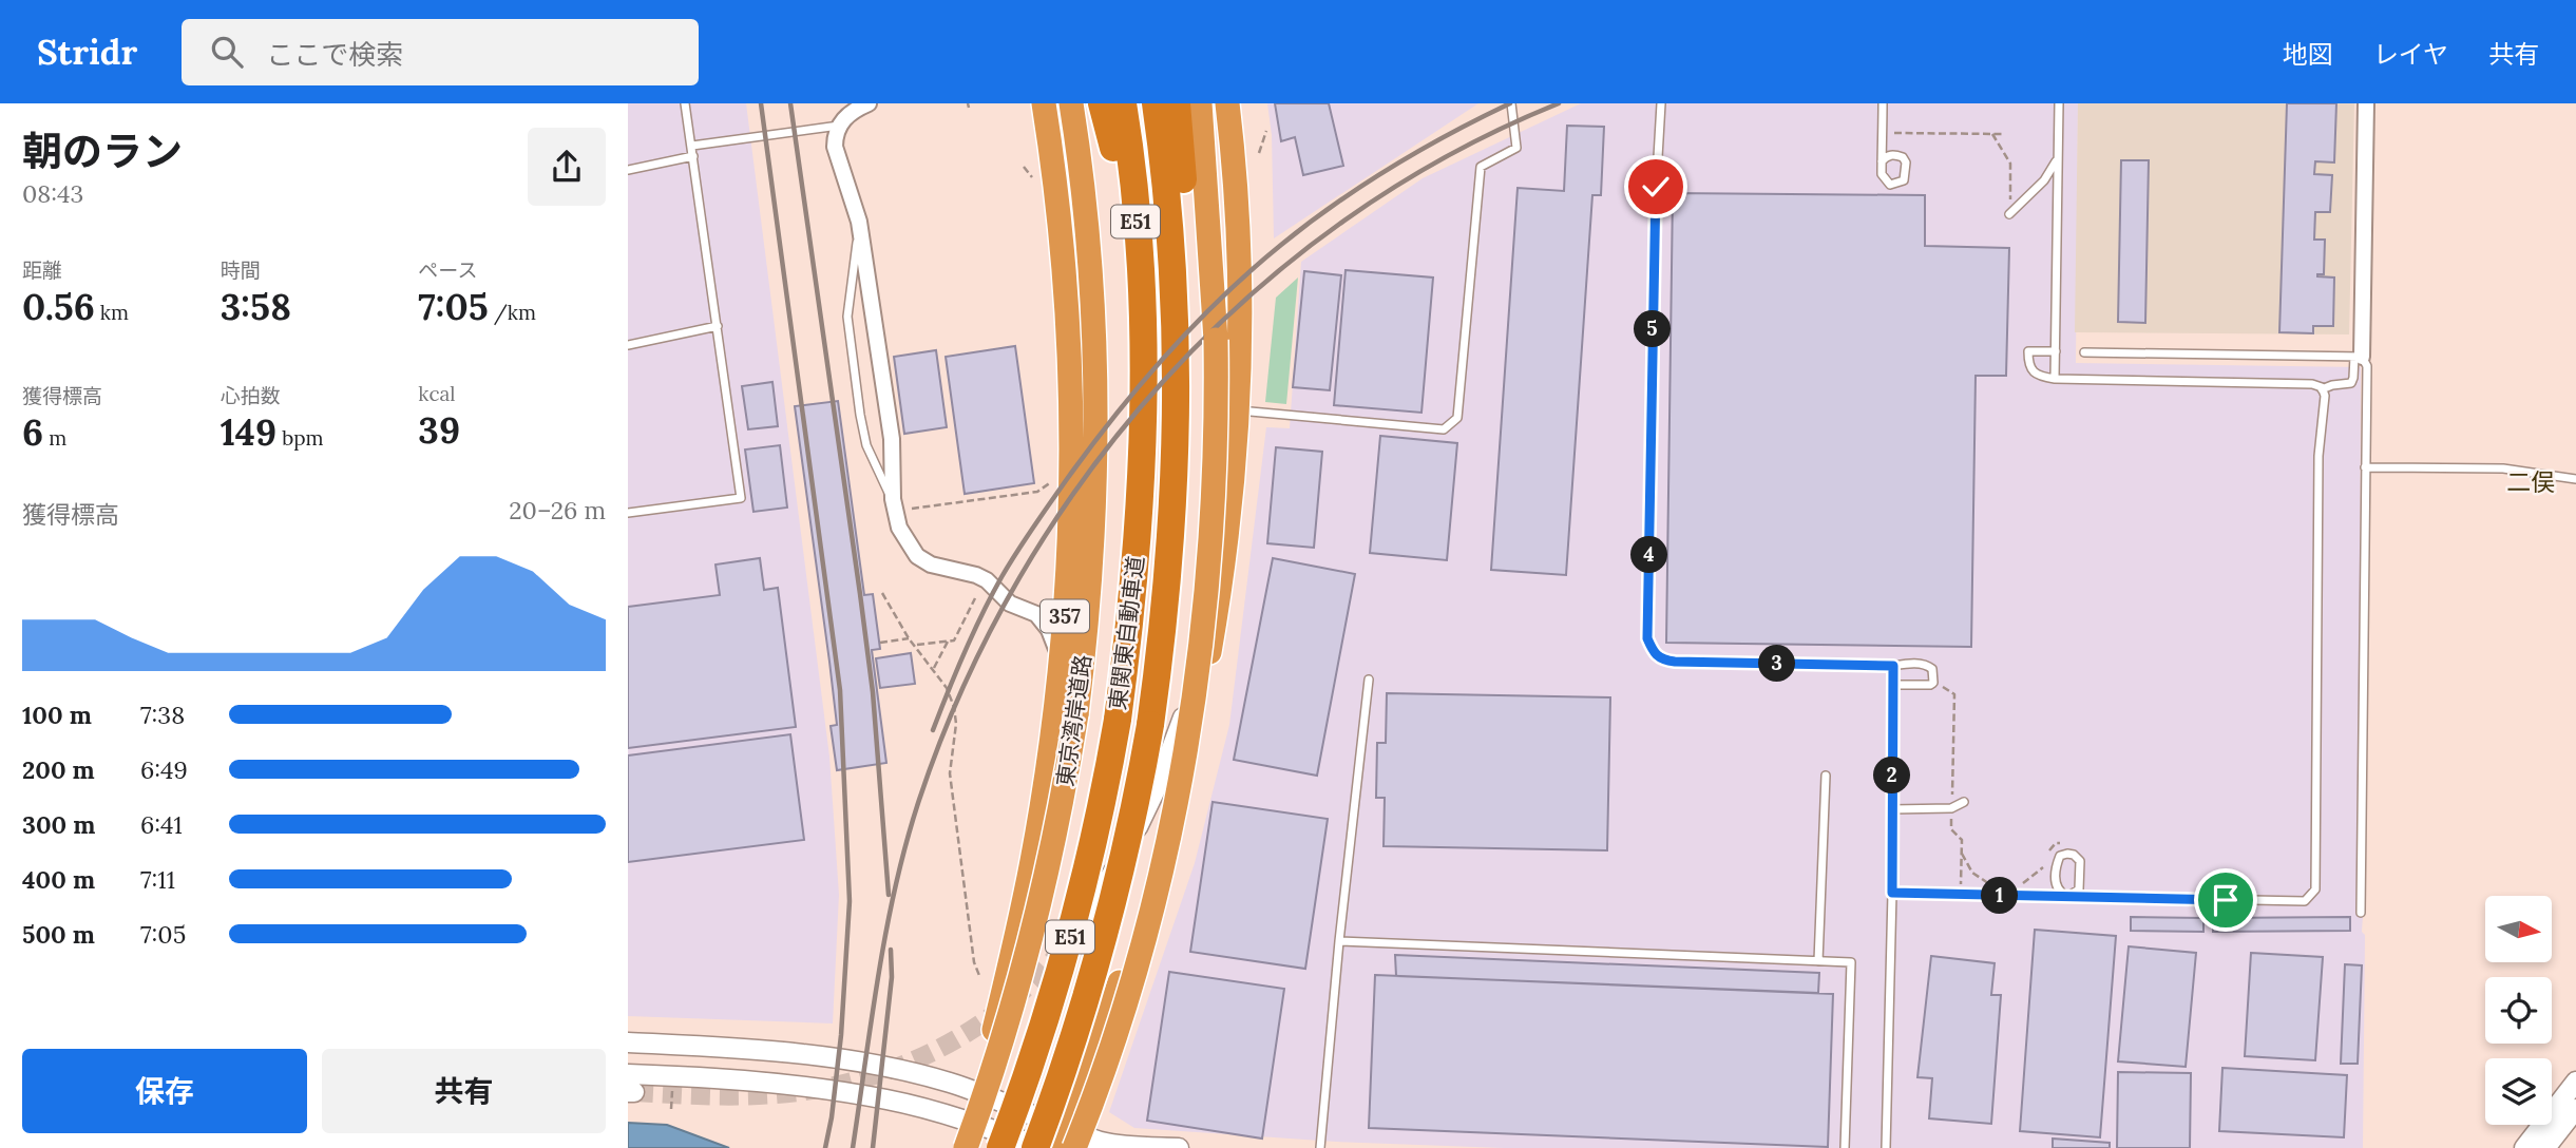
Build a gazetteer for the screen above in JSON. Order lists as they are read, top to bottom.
{
  "streets": {
    "highway": [
      "E51",
      "357",
      "東関東自動車道",
      "東京湾岸道路"
    ]
  },
  "districts": ["二俣"],
  "north": "right",
  "page": {
    "header": "Stridr",
    "search": "ここで検索",
    "nav": ["地図", "レイヤ", "共有"],
    "heading": ["朝のラン", "08:43"],
    "stats": [
      ["距離", "0.56 km"],
      ["時間", "3:58"],
      ["ペース", "7:05 /km"],
      ["獲得標高", "6 m"],
      ["心拍数", "149 bpm"],
      ["kcal", "39"]
    ],
    "pins": [
      "5",
      "4",
      "3",
      "2",
      "1"
    ],
    "chart": ["獲得標高", "20–26 m"],
    "list": [
      {
        "name": "100 m",
        "note": "7:38"
      },
      {
        "name": "200 m",
        "note": "6:49"
      },
      {
        "name": "300 m",
        "note": "6:41"
      },
      {
        "name": "400 m",
        "note": "7:11"
      },
      {
        "name": "500 m",
        "note": "7:05"
      }
    ],
    "buttons": ["保存", "共有"]
  }
}
